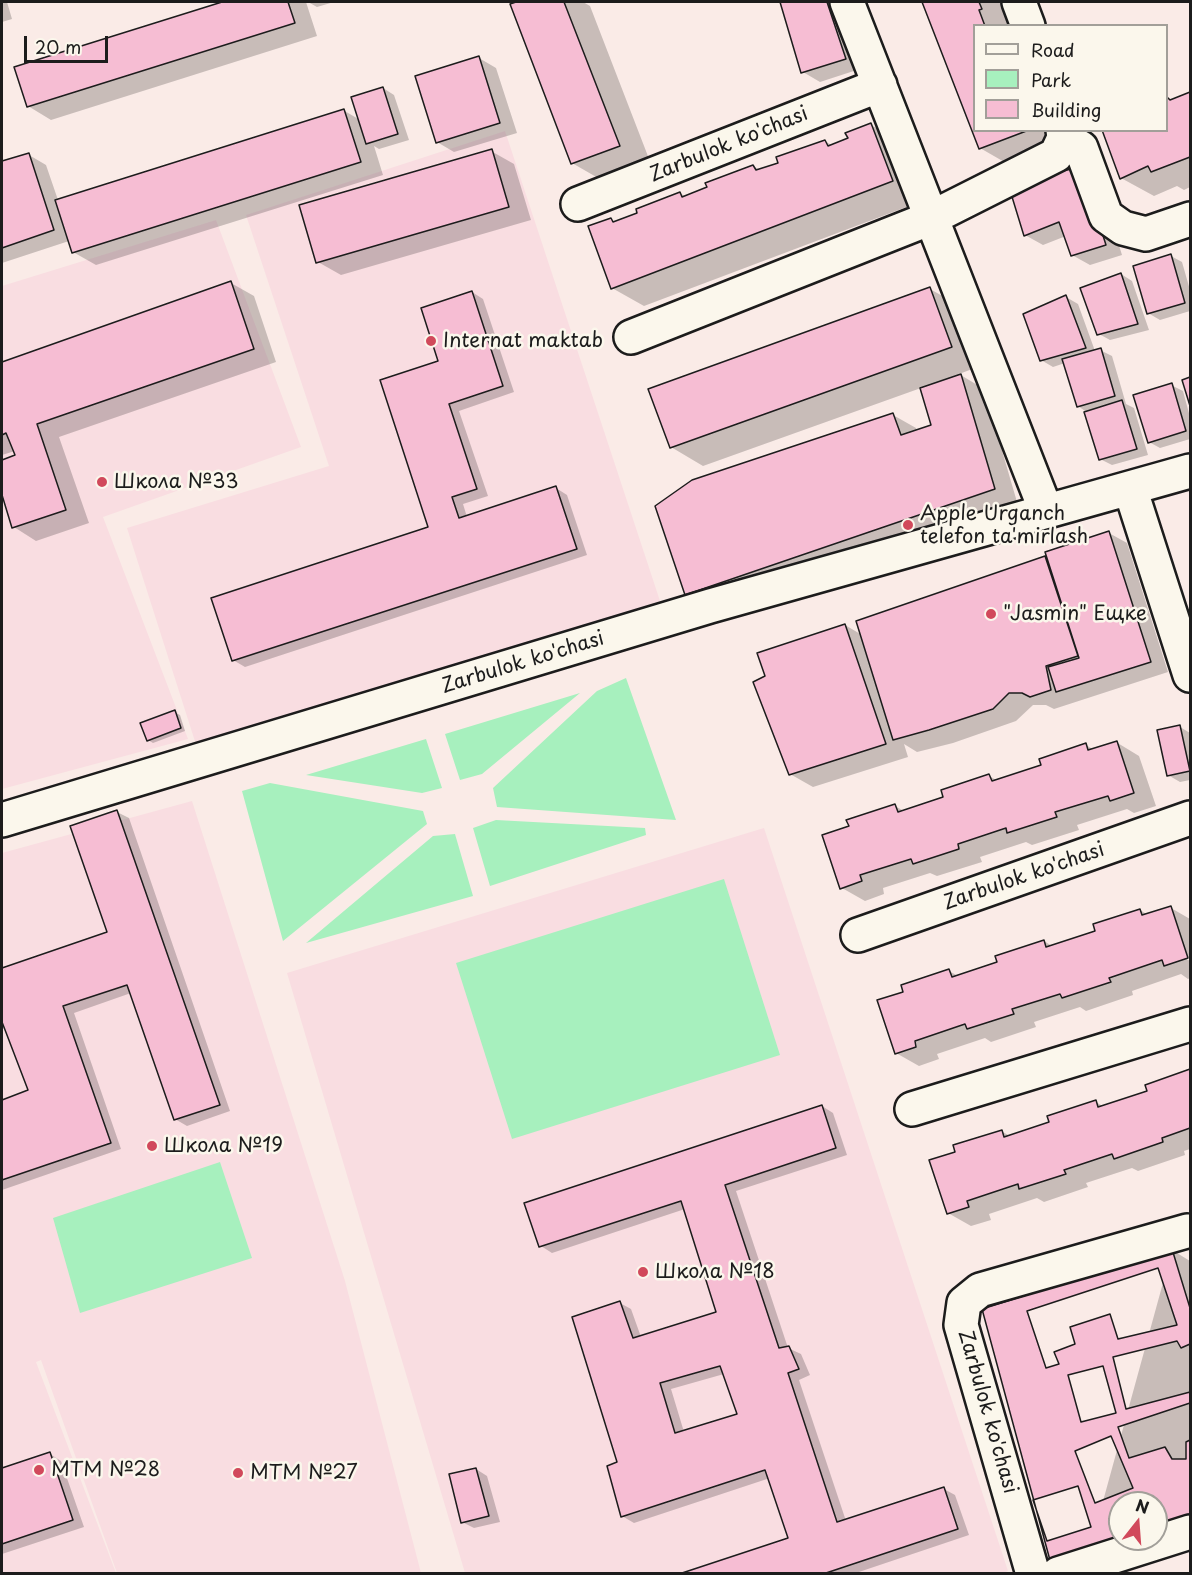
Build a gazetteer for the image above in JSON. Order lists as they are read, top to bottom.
{
  "streets": {
    "street": ["Zarbulok ko'chasi"]
  },
  "places": [
    "Internat maktab",
    "Школа №33",
    "Apple Urganch telefon ta'mirlash",
    "\"Jasmin\" Ещке",
    "Школа №19",
    "Школа №18",
    "MTM №28",
    "MTM №27"
  ],
  "legend": ["Road", "Park", "Building"],
  "scale_bar": "20 m",
  "north": "top"
}
